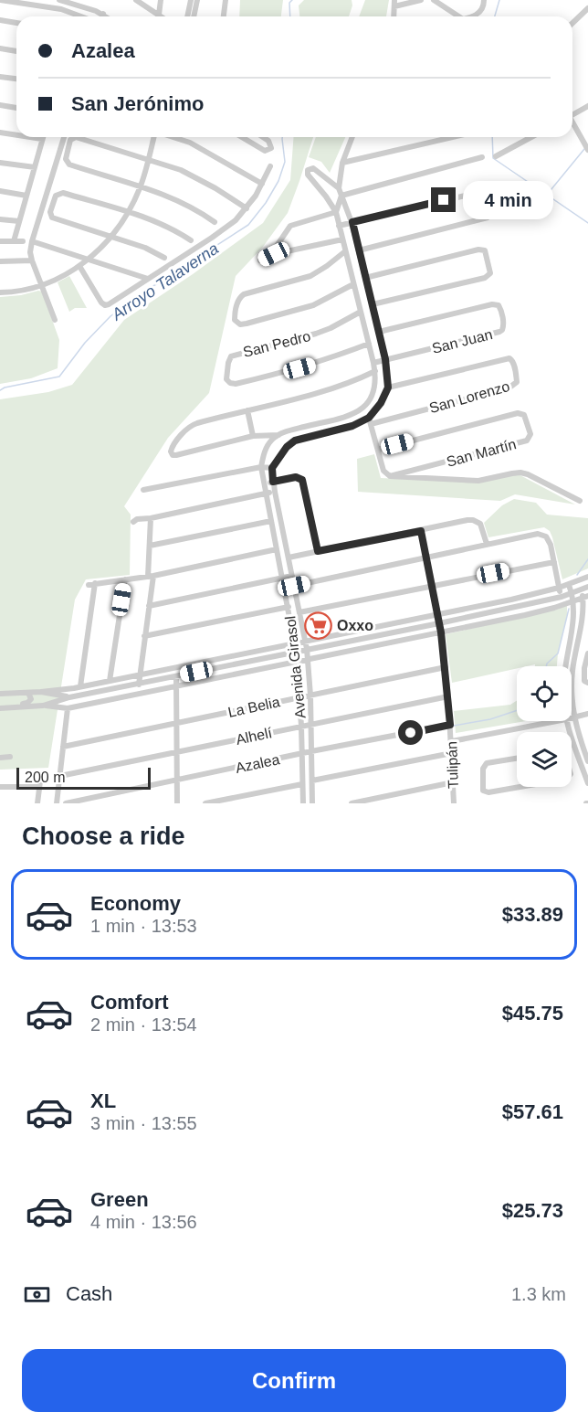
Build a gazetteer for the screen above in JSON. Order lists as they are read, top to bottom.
{
  "streets": {
    "street": [
      "San Juan",
      "San Pedro",
      "San Lorenzo",
      "San Martín",
      "Avenida Girasol",
      "La Belia",
      "Alhelí",
      "Azalea",
      "Tulipán"
    ]
  },
  "crossings": [
    ["Avenida Girasol", "La Belia"],
    ["Avenida Girasol", "Alhelí"],
    ["Avenida Girasol", "Azalea"],
    ["La Belia", "Tulipán"],
    ["Alhelí", "Tulipán"],
    ["Azalea", "Tulipán"]
  ],
  "water": ["Arroyo Talaverna"],
  "places": {
    "supermarket": ["Oxxo"]
  },
  "scale_bar": "200 m",
  "page": {
    "banner": ["Azalea", "San Jerónimo"],
    "bubble": "4 min",
    "scale": "200 m",
    "heading": "Choose a ride",
    "list": [
      {
        "name": "Economy",
        "note": "1 min · 13:53",
        "value": "$33.89"
      },
      {
        "name": "Comfort",
        "note": "2 min · 13:54",
        "value": "$45.75"
      },
      {
        "name": "XL",
        "note": "3 min · 13:55",
        "value": "$57.61"
      },
      {
        "name": "Green",
        "note": "4 min · 13:56",
        "value": "$25.73"
      }
    ],
    "pay": ["Cash", "1.3 km"],
    "buttons": "Confirm"
  }
}
